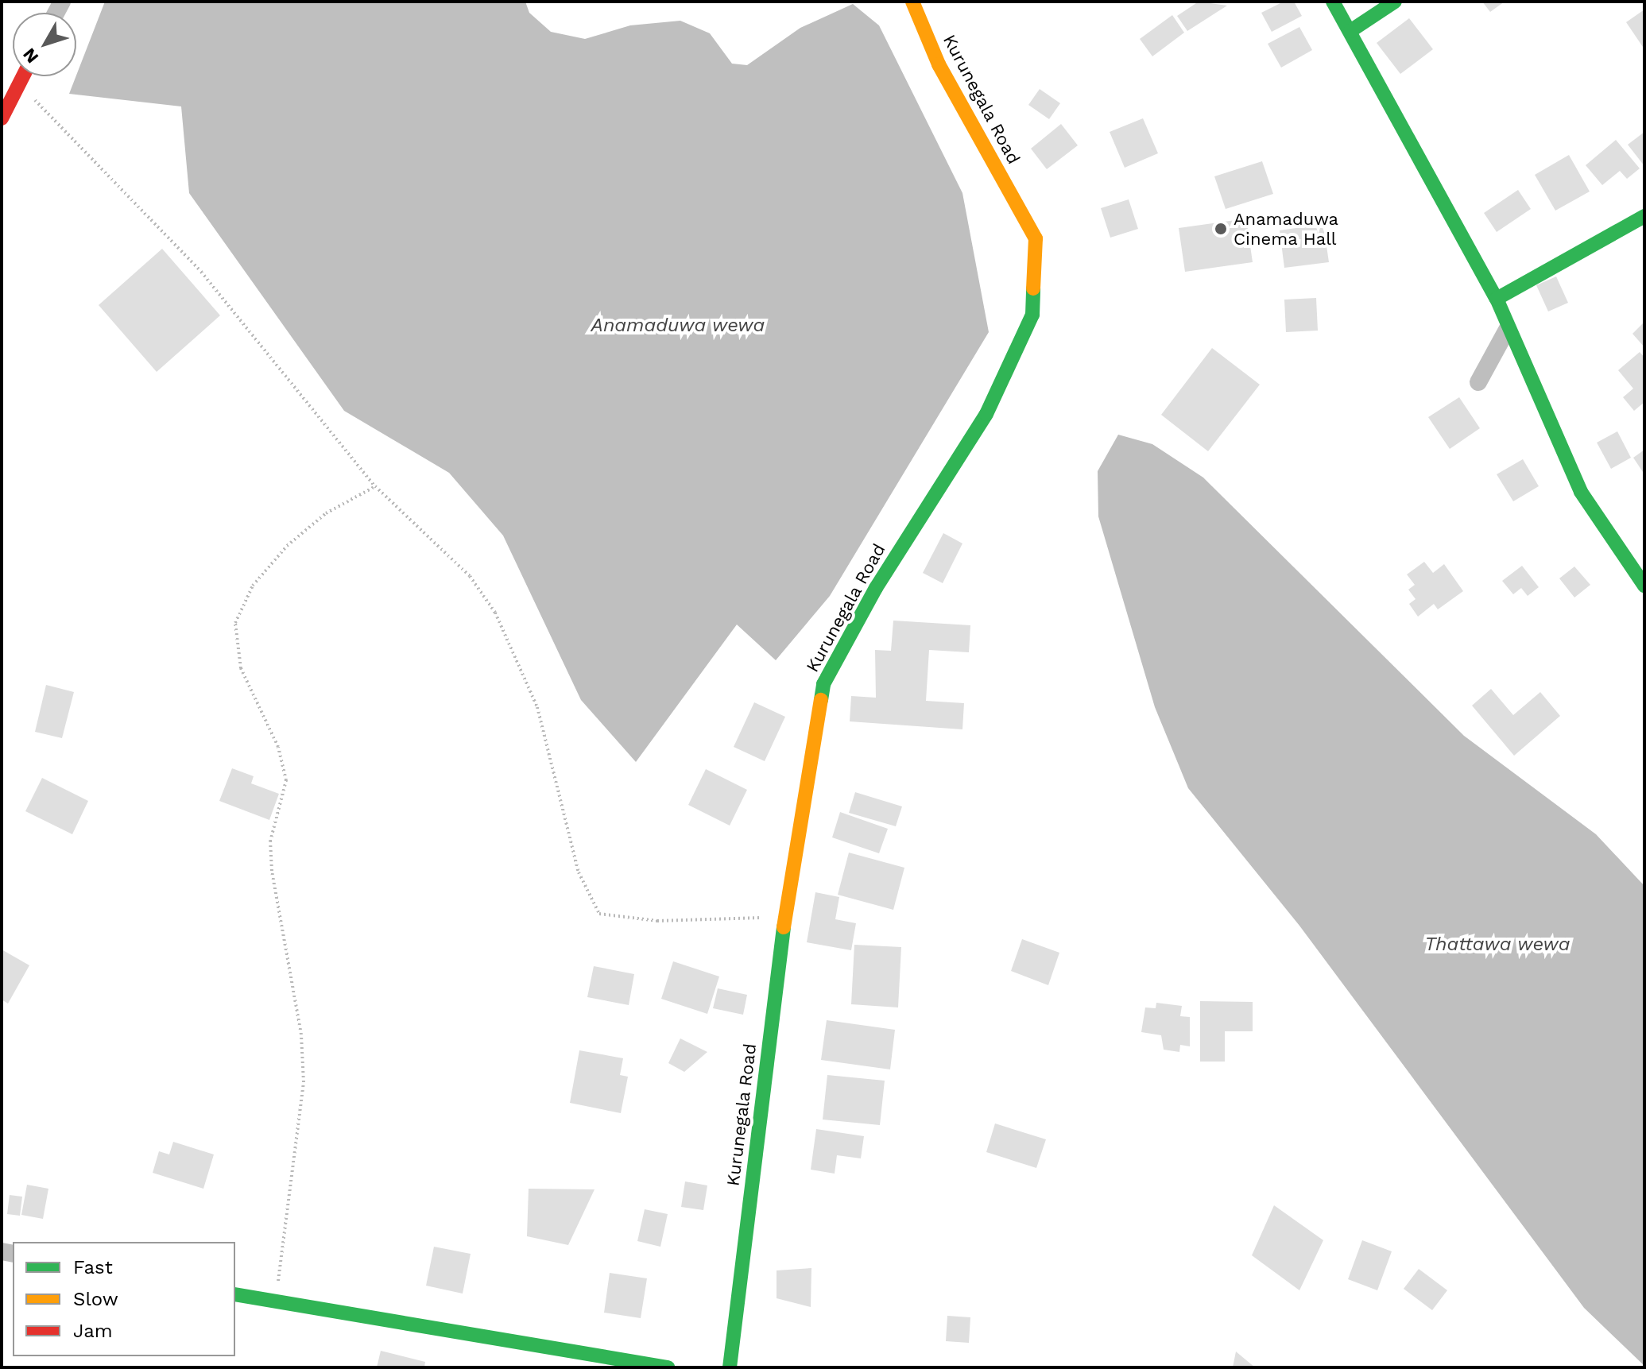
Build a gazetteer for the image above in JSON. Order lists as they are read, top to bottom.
{
  "streets": {
    "main road": ["Kurunegala Road"]
  },
  "water": ["Anamaduwa wewa", "Thattawa wewa"],
  "places": ["Anamaduwa Cinema Hall"],
  "legend": ["Fast", "Slow", "Jam"],
  "north": "bottom left"
}
